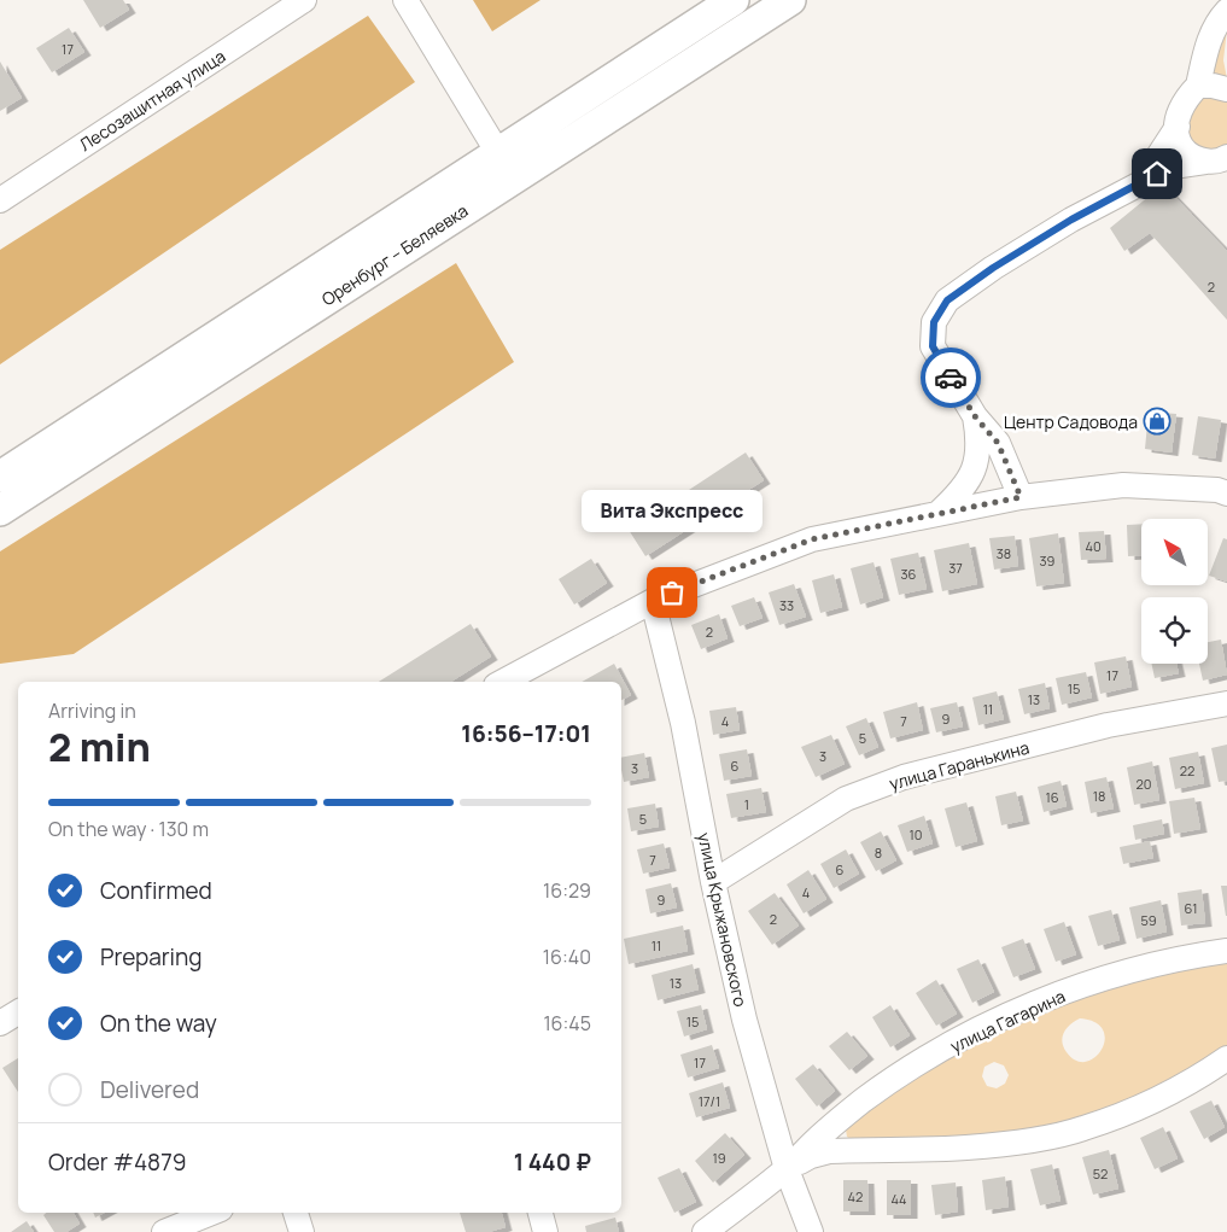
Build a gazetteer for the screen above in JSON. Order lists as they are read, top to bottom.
{
  "streets": {
    "main road": ["Оренбург – Беляевка"],
    "street": [
      "Лесозащитная улица",
      "улица Гаранькина",
      "улица Крыжановского",
      "улица Гагарина"
    ]
  },
  "crossings": [
    ["улица Гаранькина", "улица Крыжановского"],
    ["улица Крыжановского", "улица Гагарина"]
  ],
  "places": {
    "shop": ["Центр Садовода"],
    "other": ["Вита Экспресс"]
  },
  "house_numbers": [
    "17",
    "2",
    "40",
    "38",
    "39",
    "37",
    "36",
    "33",
    "2",
    "17",
    "15",
    "13",
    "11",
    "9",
    "4",
    "7",
    "5",
    "3",
    "6",
    "3",
    "22",
    "20",
    "18",
    "16",
    "1",
    "5",
    "10",
    "8",
    "7",
    "6",
    "4",
    "9",
    "61",
    "2",
    "59",
    "11",
    "13",
    "15",
    "17",
    "17/1",
    "19",
    "52",
    "42",
    "44"
  ],
  "north": "top left",
  "page": {
    "bubble": "Вита Экспресс",
    "heading": ["2 min", "Arriving in", "16:56–17:01"],
    "panel": ["Order #4879", "1 440 ₽"],
    "bar": "On the way · 130 m",
    "list": [
      ["Confirmed", "16:29"],
      ["Preparing", "16:40"],
      ["On the way", "16:45"],
      "Delivered"
    ]
  }
}
